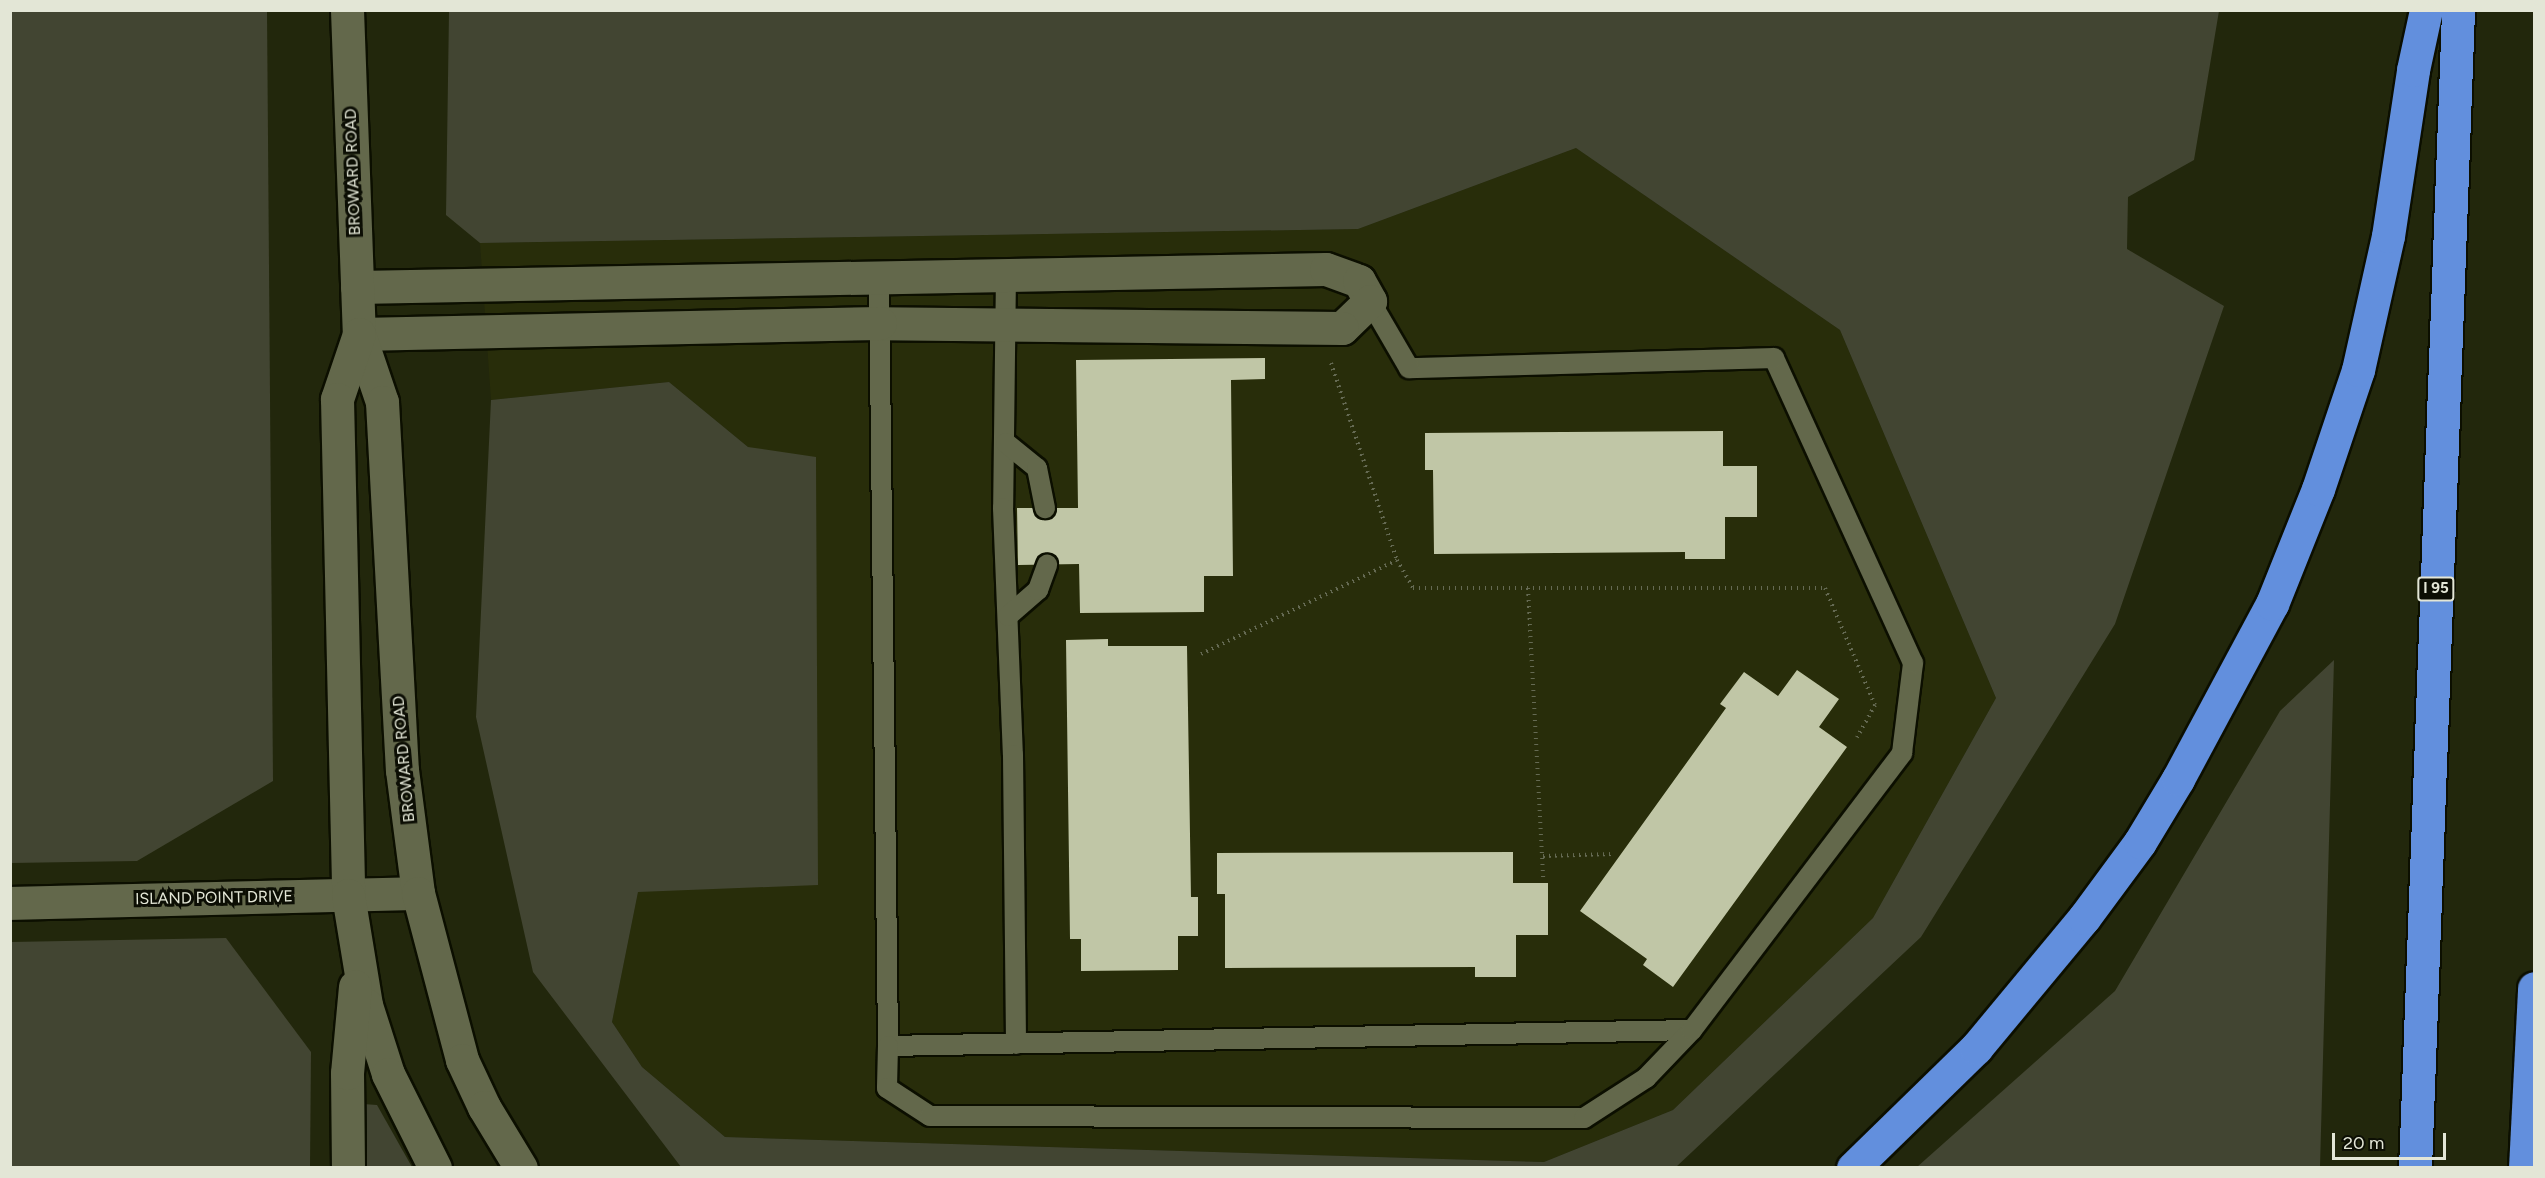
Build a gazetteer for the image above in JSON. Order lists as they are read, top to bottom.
{
  "streets": {
    "highway": ["I 95"],
    "street": ["BROWARD ROAD", "ISLAND POINT DRIVE"]
  },
  "crossings": [
    ["BROWARD ROAD", "ISLAND POINT DRIVE"]
  ],
  "scale_bar": "20 m"
}
